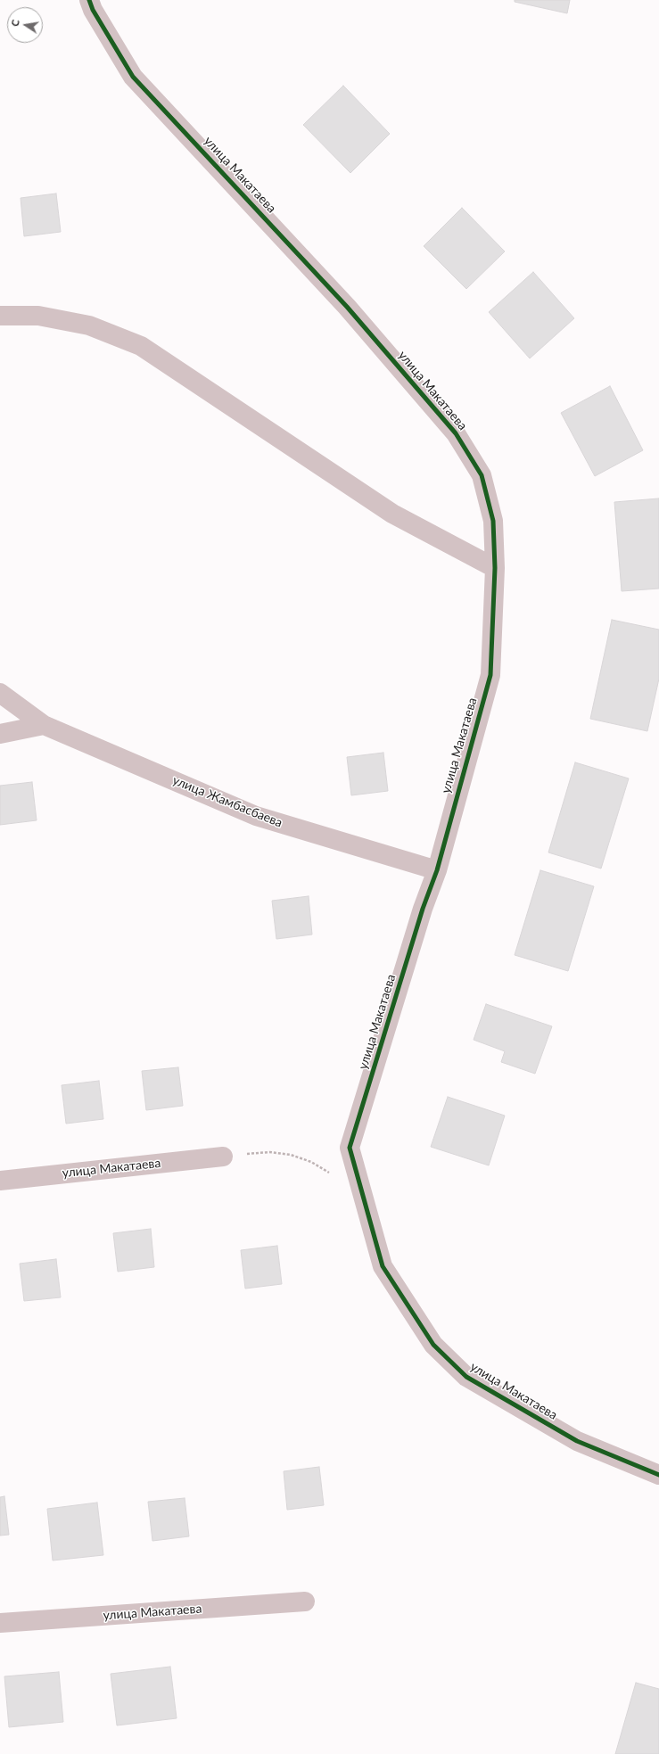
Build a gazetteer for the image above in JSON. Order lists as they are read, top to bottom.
{
  "streets": {
    "street": ["улица Макатаева", "улица Жамбасбаева"]
  },
  "crossings": [
    ["улица Макатаева", "улица Жамбасбаева"]
  ],
  "north": "left"
}
